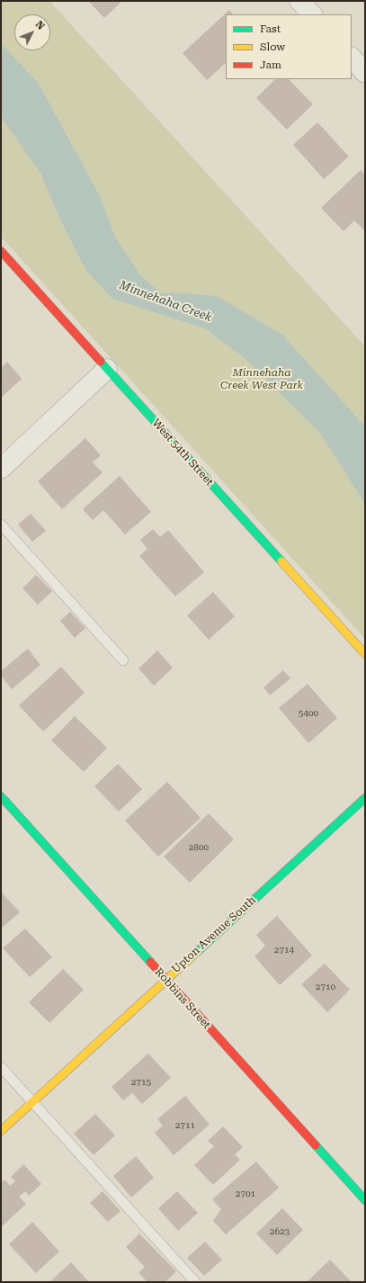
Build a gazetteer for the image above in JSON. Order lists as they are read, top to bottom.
{
  "streets": {
    "street": ["West 54th Street", "Upton Avenue South", "Robbins Street"]
  },
  "crossings": [
    ["Upton Avenue South", "Robbins Street"]
  ],
  "water": ["Minnehaha Creek"],
  "parks": ["Minnehaha Creek West Park"],
  "house_numbers": [
    "5400",
    "2800",
    "2714",
    "2710",
    "2715",
    "2711",
    "2701",
    "2623"
  ],
  "legend": ["Fast", "Slow", "Jam"],
  "north": "top right"
}
